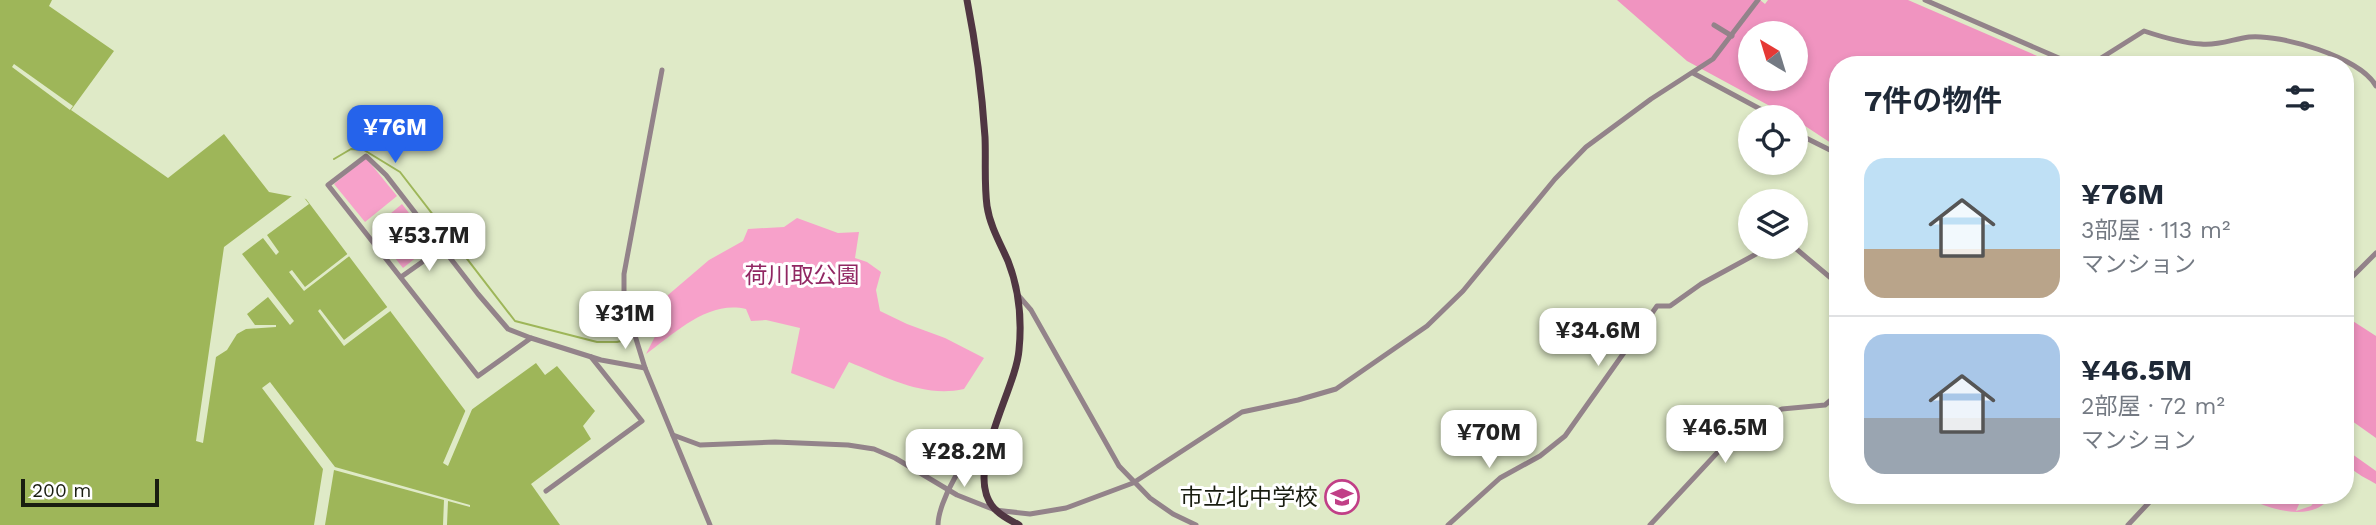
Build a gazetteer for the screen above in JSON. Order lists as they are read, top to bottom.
{
  "parks": ["荷川取公園"],
  "places": {
    "school or university": ["市立北中学校"]
  },
  "scale_bar": "200 m",
  "north": "top left",
  "page": {
    "heading": "7件の物件",
    "price": [
      "¥76M",
      "¥53.7M",
      "¥31M",
      "¥34.6M",
      "¥46.5M",
      "¥70M",
      "¥28.2M"
    ],
    "list": [
      {
        "name": "¥76M",
        "note": "3部屋 · 113 m² · マンション"
      },
      {
        "name": "¥46.5M",
        "note": "2部屋 · 72 m² · マンション"
      }
    ],
    "scale": "200 m"
  }
}
